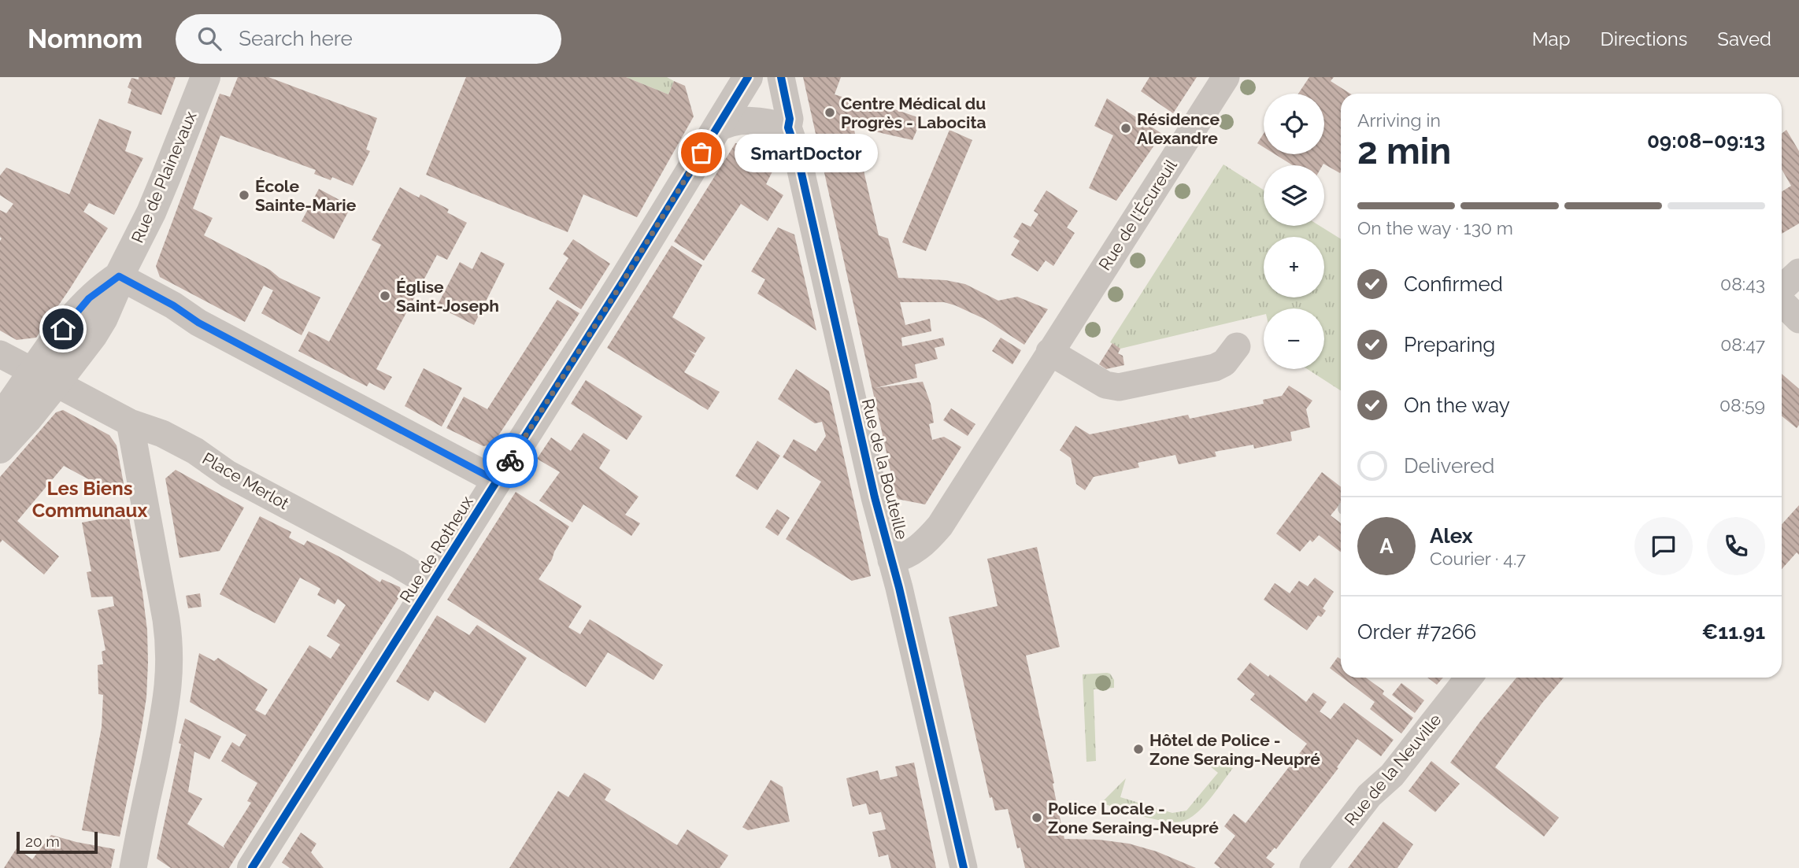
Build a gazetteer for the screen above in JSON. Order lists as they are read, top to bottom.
{
  "streets": {
    "street": [
      "Rue de Plainevaux",
      "Rue de l'Écureuil",
      "Rue de la Bouteille",
      "Place Merlot",
      "Rue de Rotheux",
      "Rue de la Neuville"
    ]
  },
  "crossings": [
    ["Rue de Plainevaux", "Place Merlot"],
    ["Rue de l'Écureuil", "Rue de la Bouteille"],
    ["Rue de la Bouteille", "Rue de Rotheux"],
    ["Place Merlot", "Rue de Rotheux"]
  ],
  "districts": ["Les Biens Communaux"],
  "places": [
    "Centre Médical du Progrès - Labocita",
    "Résidence Alexandre",
    "SmartDoctor",
    "École Sainte-Marie",
    "Église Saint-Joseph",
    "Hôtel de Police - Zone Seraing-Neupré",
    "Police Locale - Zone Seraing-Neupré"
  ],
  "scale_bar": "20 m",
  "page": {
    "header": "Nomnom",
    "search": "Search here",
    "nav": ["Map", "Directions", "Saved"],
    "map_buttons": ["+", "−"],
    "heading": ["2 min", "Arriving in", "09:08–09:13"],
    "panel": [
      "Alex",
      "Courier · 4.7",
      "Order #7266",
      "€11.91"
    ],
    "bubble": "SmartDoctor",
    "bar": "On the way · 130 m",
    "list": [
      ["Confirmed", "08:43"],
      ["Preparing", "08:47"],
      ["On the way", "08:59"],
      "Delivered"
    ],
    "round": "A",
    "scale": "20 m"
  }
}
